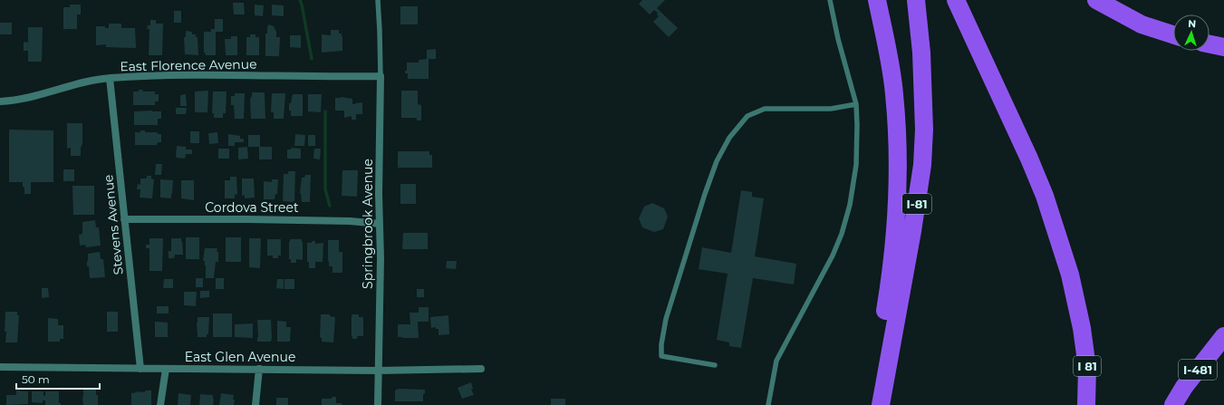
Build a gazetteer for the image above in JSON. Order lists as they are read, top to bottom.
{
  "streets": {
    "highway": ["I-81", "I 81", "I-481"],
    "street": [
      "East Florence Avenue",
      "Cordova Street",
      "Springbrook Avenue",
      "Stevens Avenue",
      "East Glen Avenue"
    ]
  },
  "crossings": [
    ["East Florence Avenue", "Springbrook Avenue"],
    ["East Florence Avenue", "Stevens Avenue"],
    ["Cordova Street", "Springbrook Avenue"],
    ["Cordova Street", "Stevens Avenue"],
    ["Springbrook Avenue", "East Glen Avenue"],
    ["Stevens Avenue", "East Glen Avenue"]
  ],
  "scale_bar": "50 m",
  "north": "top"
}
